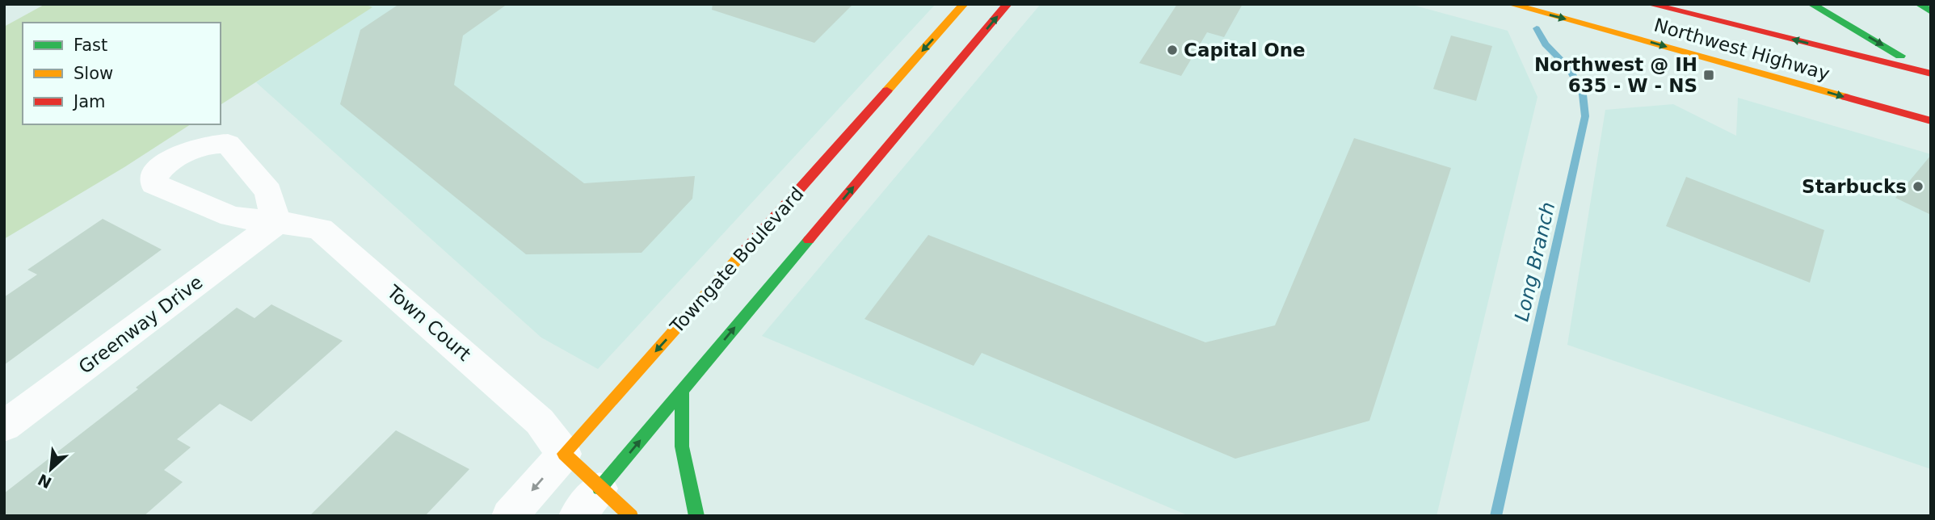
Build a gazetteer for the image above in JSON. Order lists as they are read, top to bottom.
{
  "streets": {
    "main road": ["Northwest Highway", "Towngate Boulevard"],
    "street": ["Town Court", "Greenway Drive"]
  },
  "crossings": [
    ["Towngate Boulevard", "Town Court"],
    ["Town Court", "Greenway Drive"]
  ],
  "water": ["Long Branch"],
  "places": {
    "other": ["Capital One", "Starbucks"],
    "transit": ["Northwest @ IH 635 - W - NS"]
  },
  "legend": ["Fast", "Slow", "Jam"],
  "north": "bottom left"
}
